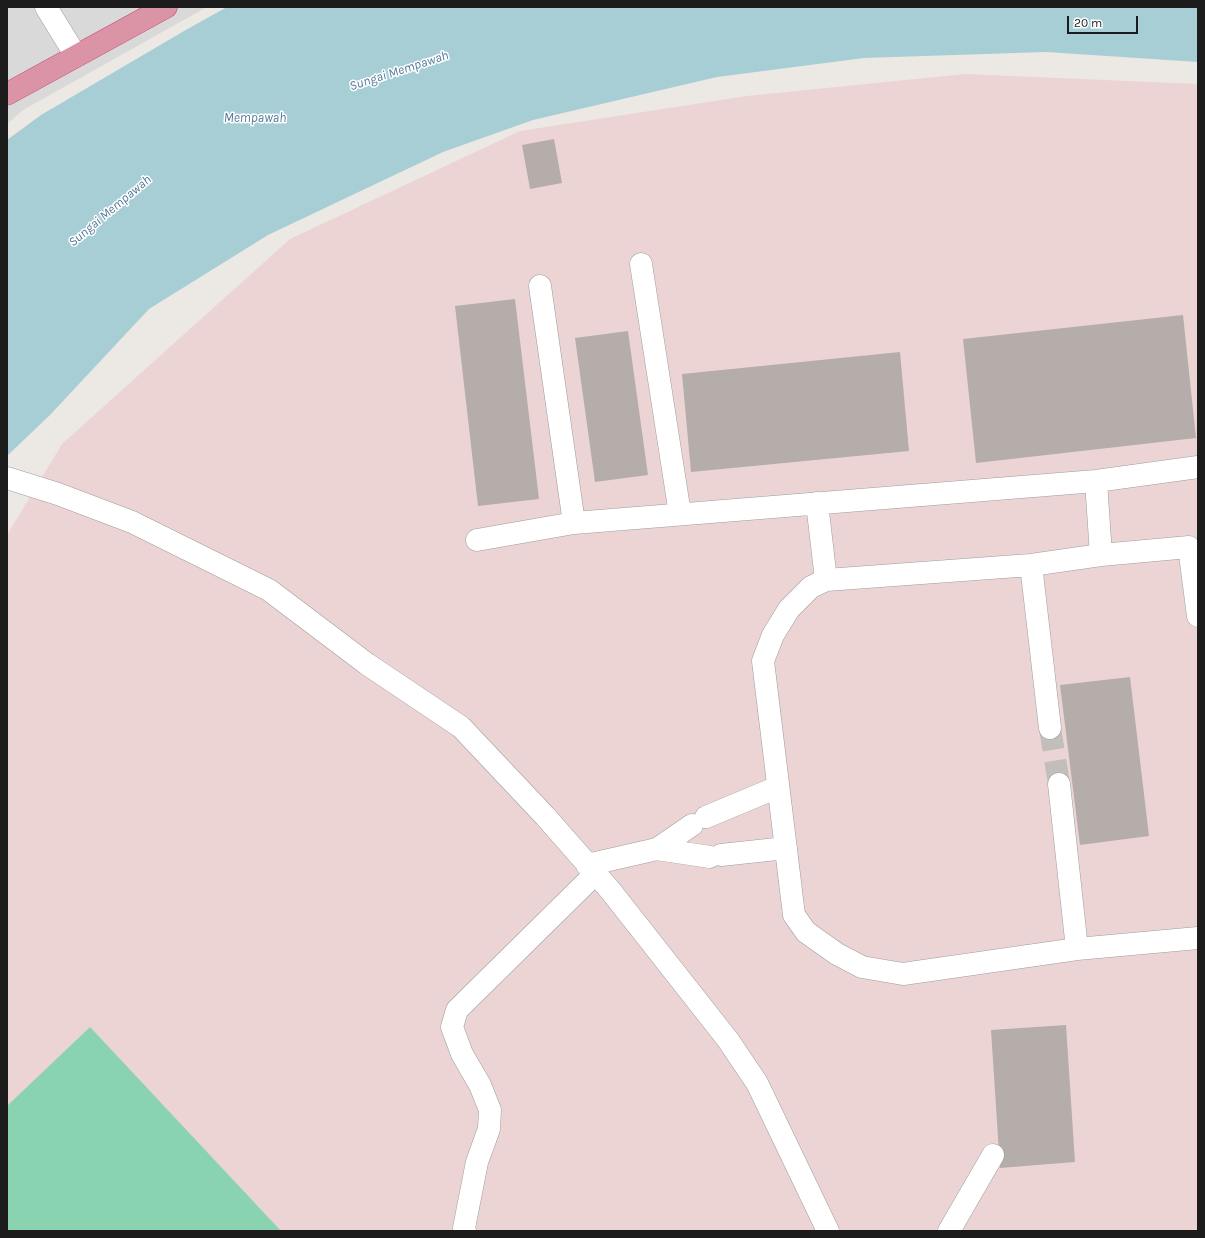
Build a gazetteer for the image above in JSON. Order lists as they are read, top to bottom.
{
  "water": ["Sungai Mempawah", "Mempawah"],
  "scale_bar": "20 m"
}
